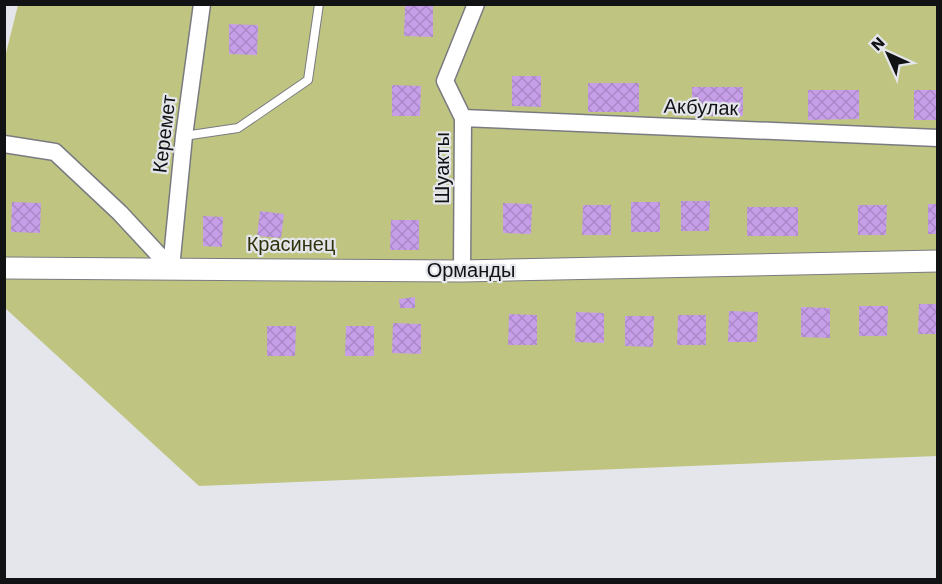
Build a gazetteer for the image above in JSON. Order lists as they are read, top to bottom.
{
  "streets": {
    "street": [
      "Акбулак",
      "Керемет",
      "Шуакты",
      "Орманды"
    ]
  },
  "crossings": [
    ["Акбулак", "Шуакты"],
    ["Керемет", "Орманды"],
    ["Шуакты", "Орманды"]
  ],
  "parks": ["Красинец"],
  "north": "top left"
}
